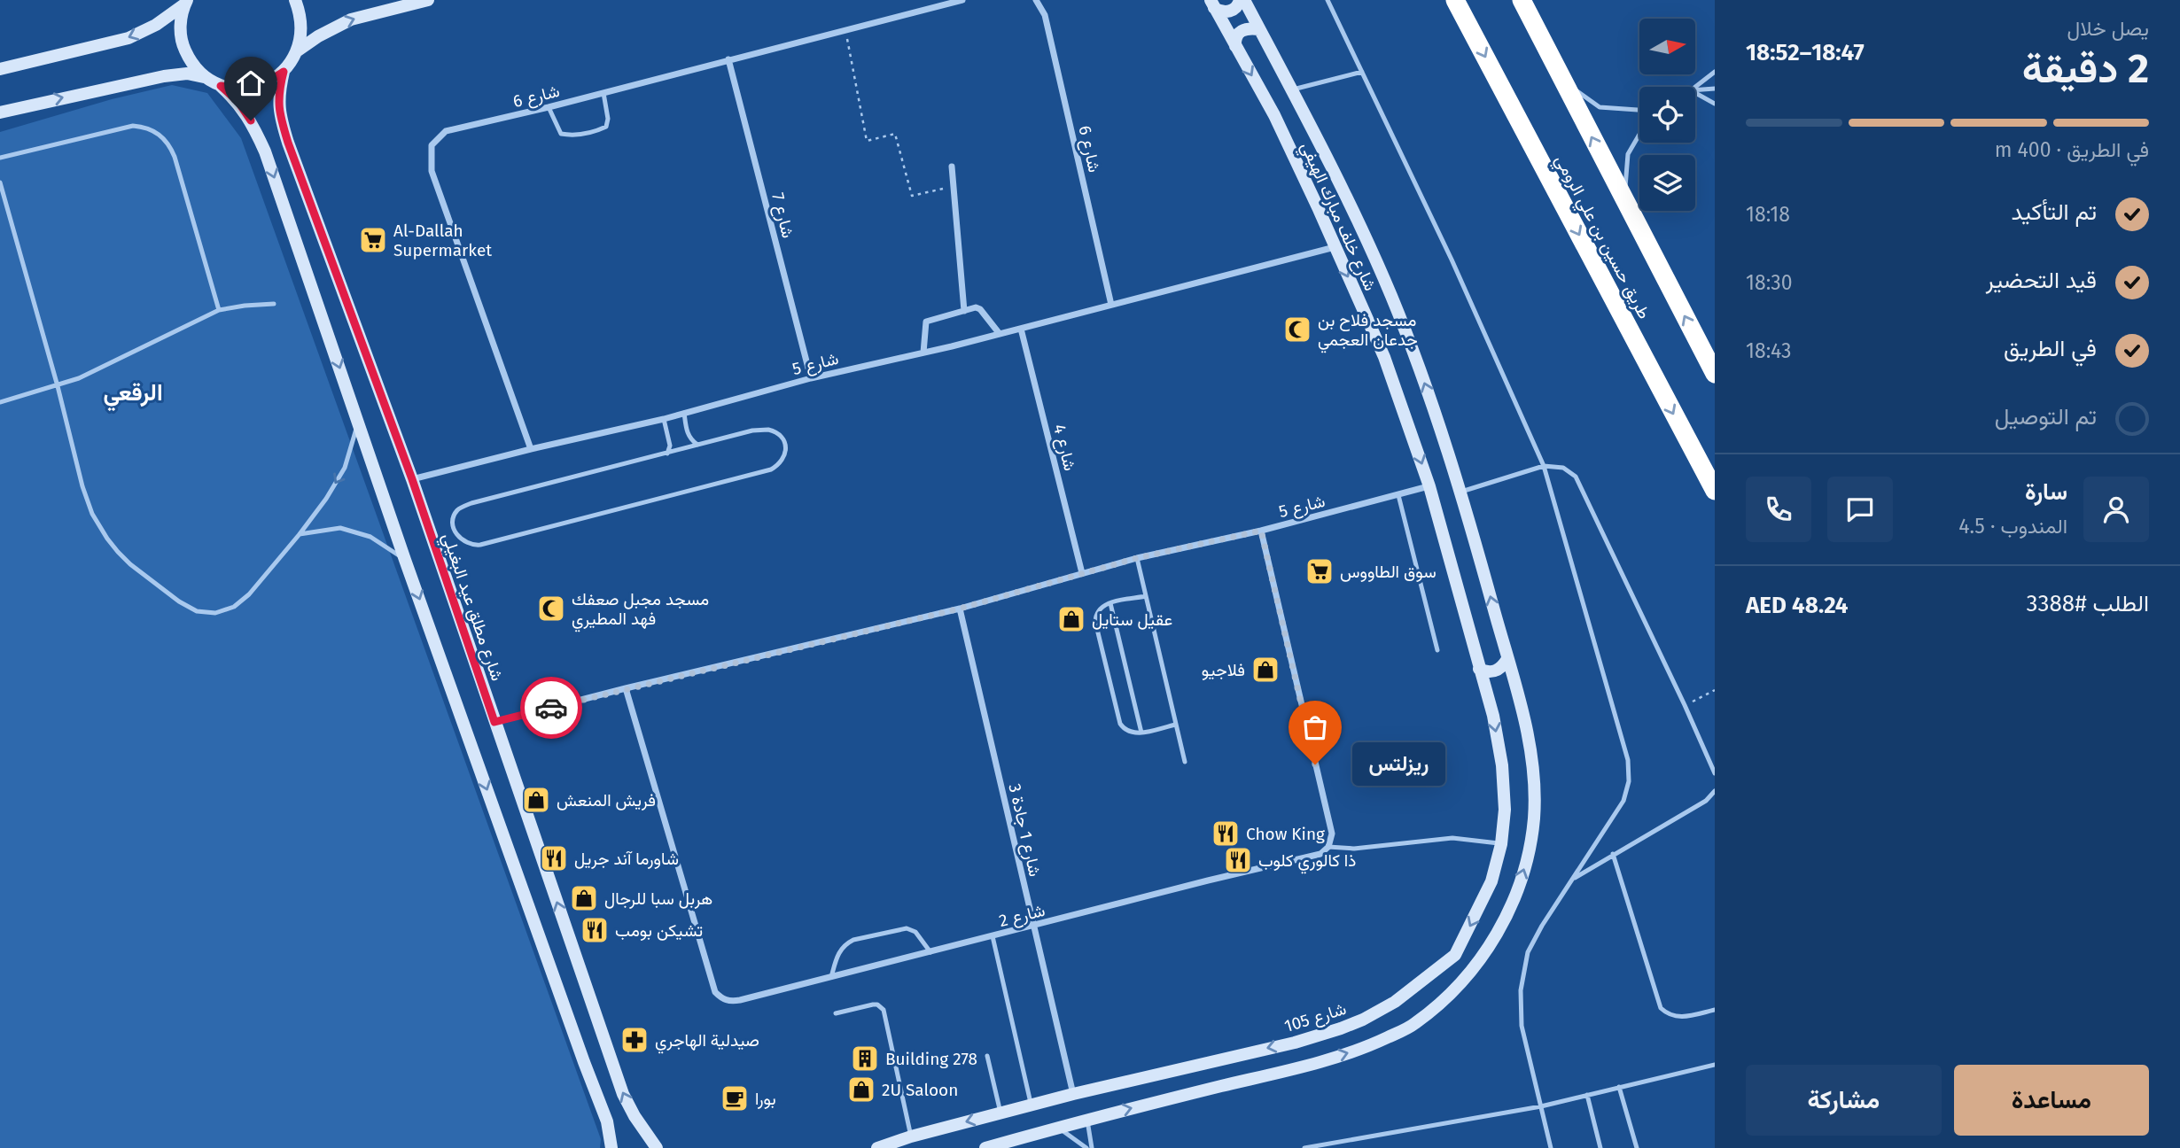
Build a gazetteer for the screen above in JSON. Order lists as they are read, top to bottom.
{
  "streets": {
    "highway": ["طريق حسين بن علي الرومي"],
    "street": [
      "شارع 6",
      "شارع 7",
      "شارع خلف مبارك الهيفي",
      "شارع 5",
      "شارع 4",
      "شارع مطلق عيد البغيلي",
      "شارع 1 جادة 3",
      "شارع 2",
      "شارع 105"
    ]
  },
  "crossings": [
    ["شارع 6", "شارع 7"],
    ["شارع 6", "شارع 5"],
    ["شارع 7", "شارع 5"],
    ["شارع خلف مبارك الهيفي", "شارع 5"],
    ["شارع خلف مبارك الهيفي", "شارع 105"],
    ["شارع 5", "شارع 4"],
    ["شارع 5", "شارع مطلق عيد البغيلي"],
    ["شارع 5", "شارع 1 جادة 3"],
    ["شارع 5", "شارع 2"],
    ["شارع 1 جادة 3", "شارع 2"],
    ["شارع 1 جادة 3", "شارع 105"]
  ],
  "one_way": ["شارع 105"],
  "districts": ["الرقعي"],
  "places": {
    "supermarket": ["Al-Dallah Supermarket", "سوق الطاووس"],
    "mosque": ["مسجد فلاح بن جدعان العجمي", "مسجد مجبل صعفك فهد المطيري"],
    "shop": [
      "عقيل ستايل",
      "فلاجيو",
      "فريش المنعش",
      "هربل سبا للرجال",
      "2U Saloon"
    ],
    "other": ["ريزلتس"],
    "restaurant": [
      "Chow King",
      "شاورما آند جريل",
      "ذا كالوري كلوب",
      "تشيكن بومب"
    ],
    "pharmacy": ["صيدلية الهاجري"],
    "building": ["Building 278"],
    "cafe": ["بورا"]
  },
  "north": "right",
  "page": {
    "heading": ["2 دقيقة", "يصل خلال", "18:47–18:52"],
    "panel": [
      "سارة",
      "المندوب · 4.5",
      "الطلب #3388",
      "AED 48.24"
    ],
    "bar": "في الطريق · 400 m",
    "list": [
      ["تم التأكيد", "18:18"],
      ["قيد التحضير", "18:30"],
      ["في الطريق", "18:43"],
      "تم التوصيل"
    ],
    "bubble": "ريزلتس",
    "buttons": ["مساعدة", "مشاركة"]
  }
}
